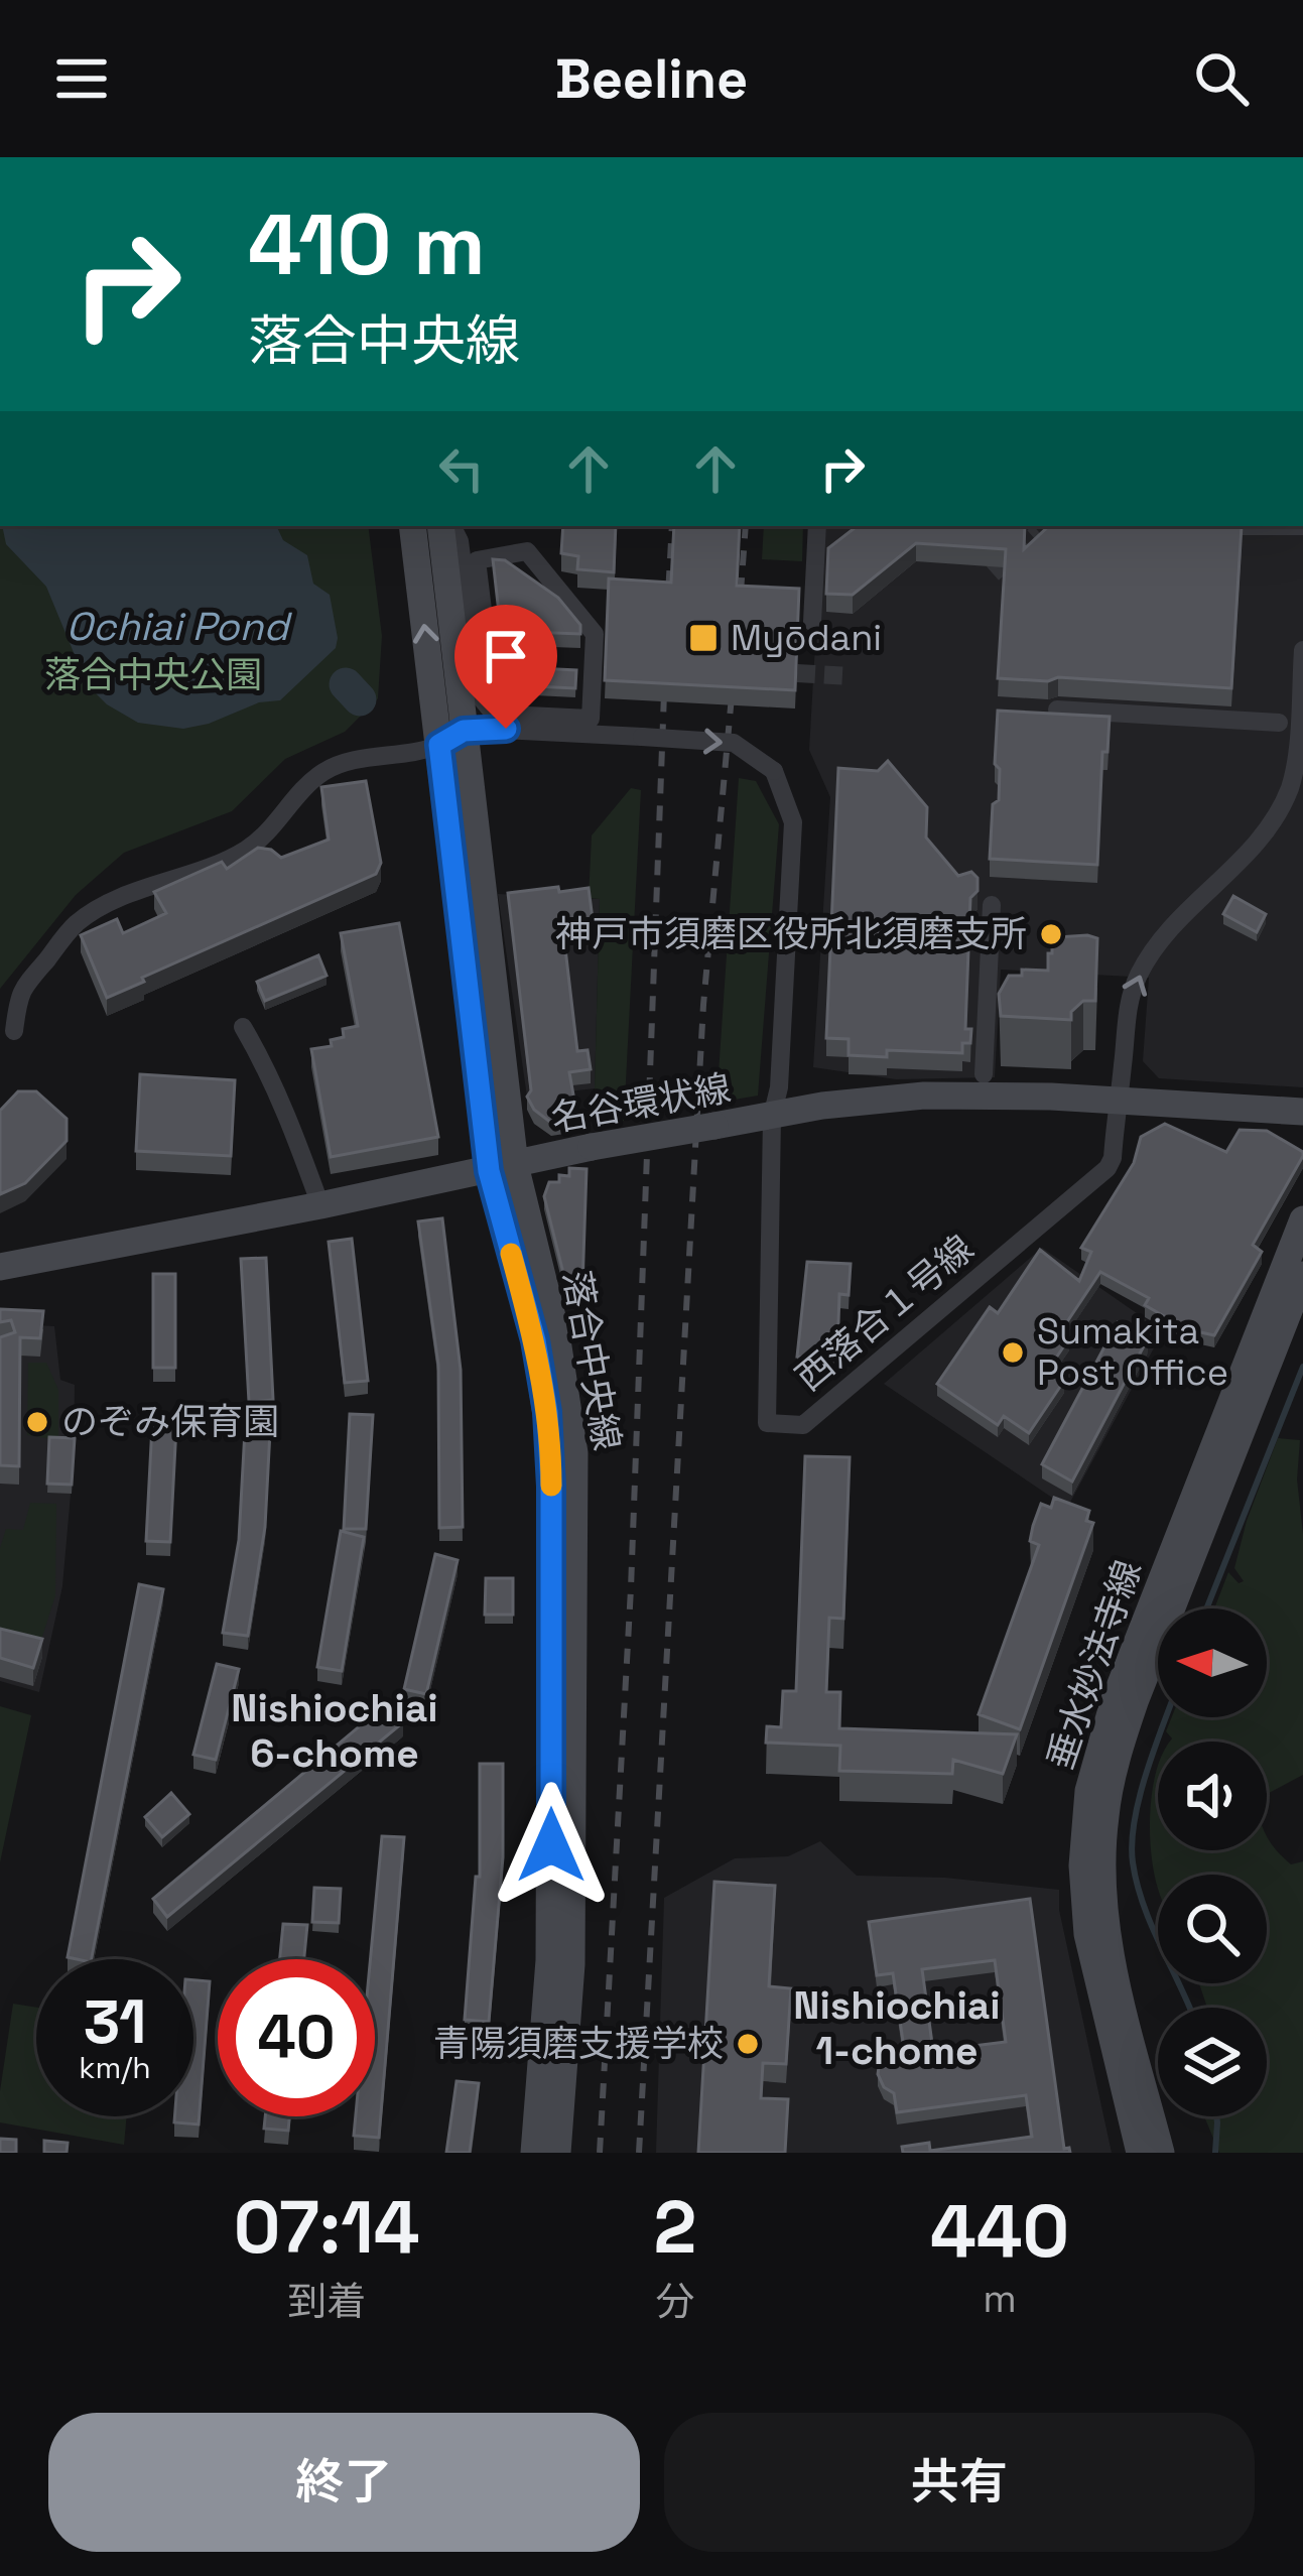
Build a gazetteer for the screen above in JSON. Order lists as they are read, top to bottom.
{
  "streets": {
    "street": [
      "名谷環状線",
      "西落合１号線",
      "落合中央線",
      "垂水妙法寺線"
    ]
  },
  "crossings": [
    ["名谷環状線", "西落合１号線"],
    ["名谷環状線", "落合中央線"]
  ],
  "districts": ["Nishiochiai 6-chome", "Nishiochiai 1-chome"],
  "water": ["Ochiai Pond"],
  "parks": ["落合中央公園"],
  "places": {
    "transit": ["Myōdani"],
    "other": [
      "神戸市須磨区役所北須磨支所",
      "Sumakita Post Office",
      "のぞみ保育園",
      "青陽須磨支援学校"
    ]
  },
  "north": "left",
  "page": {
    "header": "Beeline",
    "turn": ["410 m", "落合中央線"],
    "speed": "31 km/h",
    "limit": "40",
    "eta": [
      "07:14",
      "到着",
      "2",
      "分",
      "440",
      "m"
    ],
    "buttons": ["終了", "共有"]
  }
}
